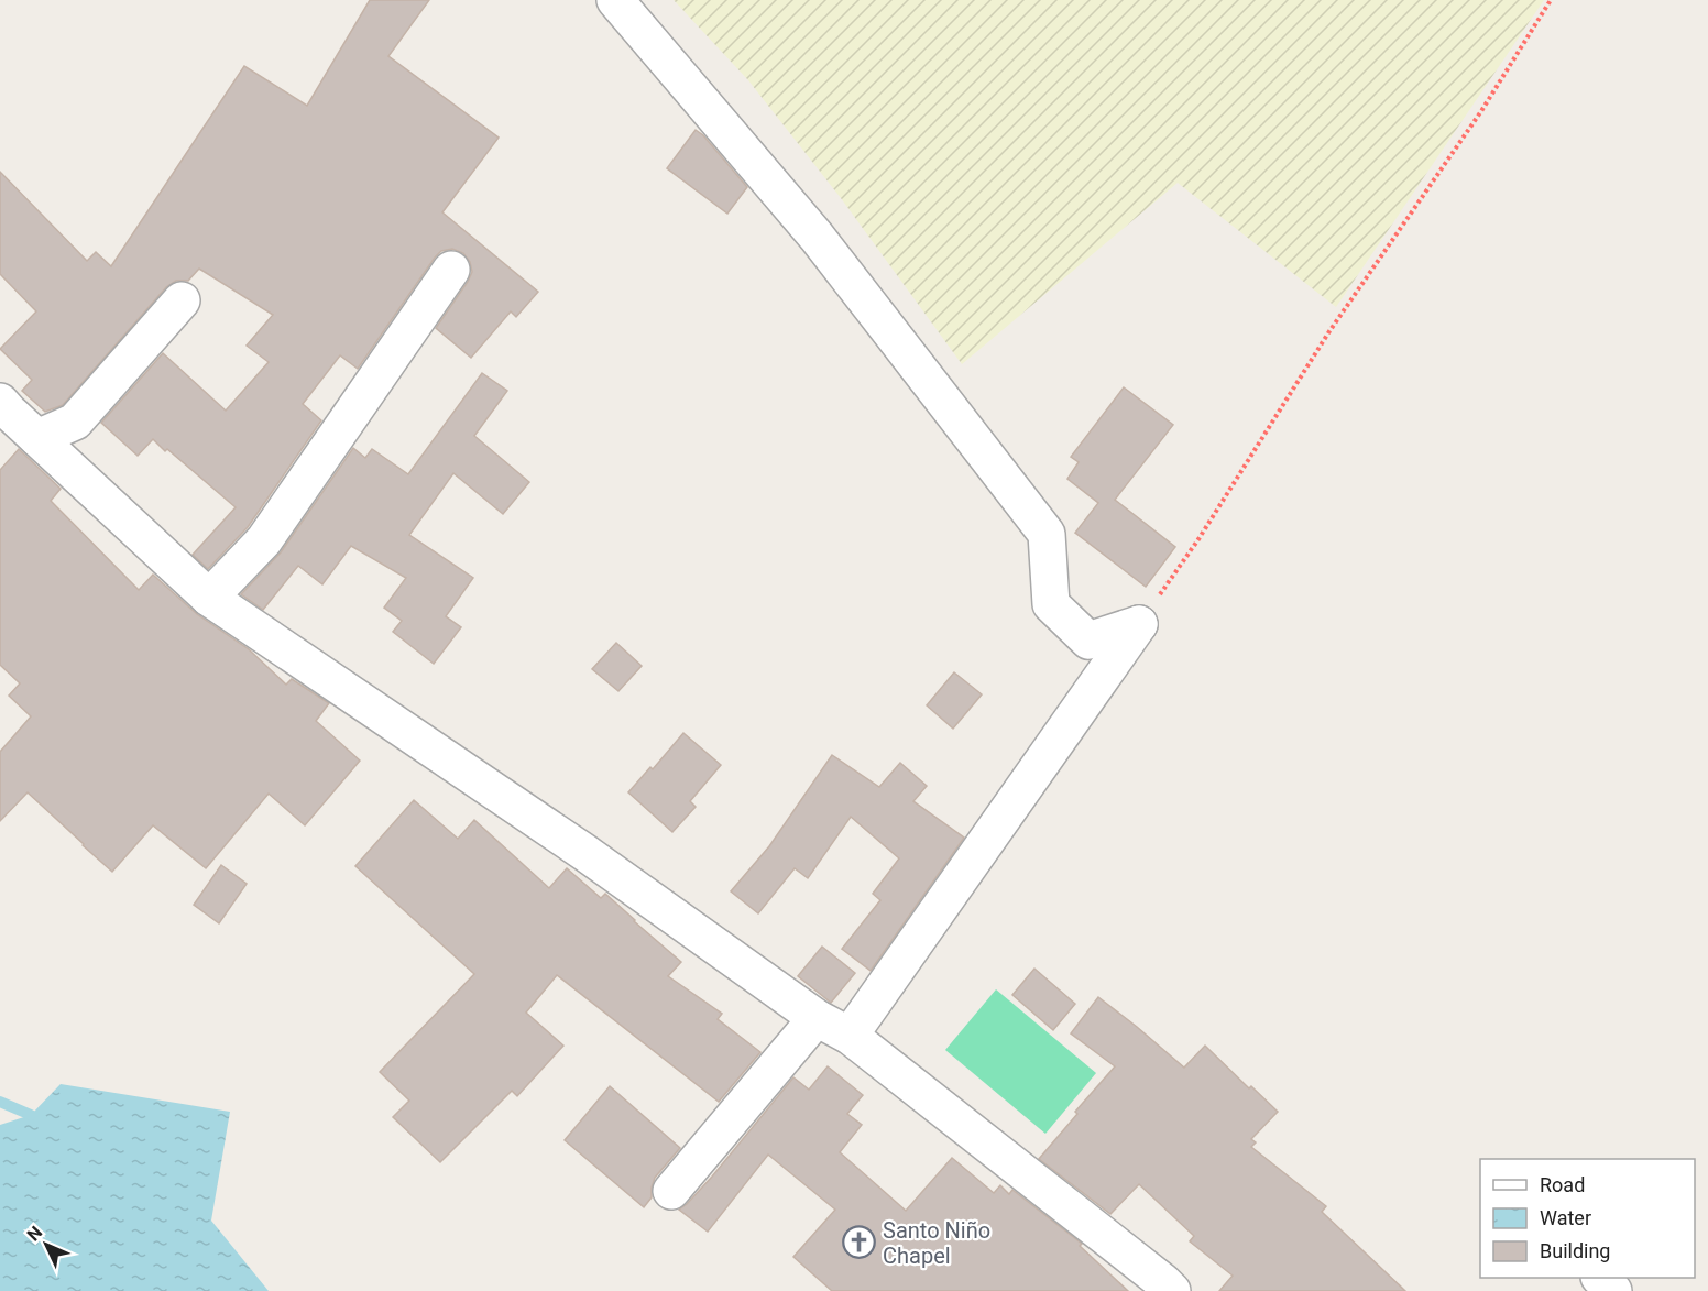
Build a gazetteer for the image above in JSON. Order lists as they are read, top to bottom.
{
  "places": {
    "church": ["Santo Niño Chapel"]
  },
  "legend": ["Road", "Water", "Building"],
  "north": "top left"
}
